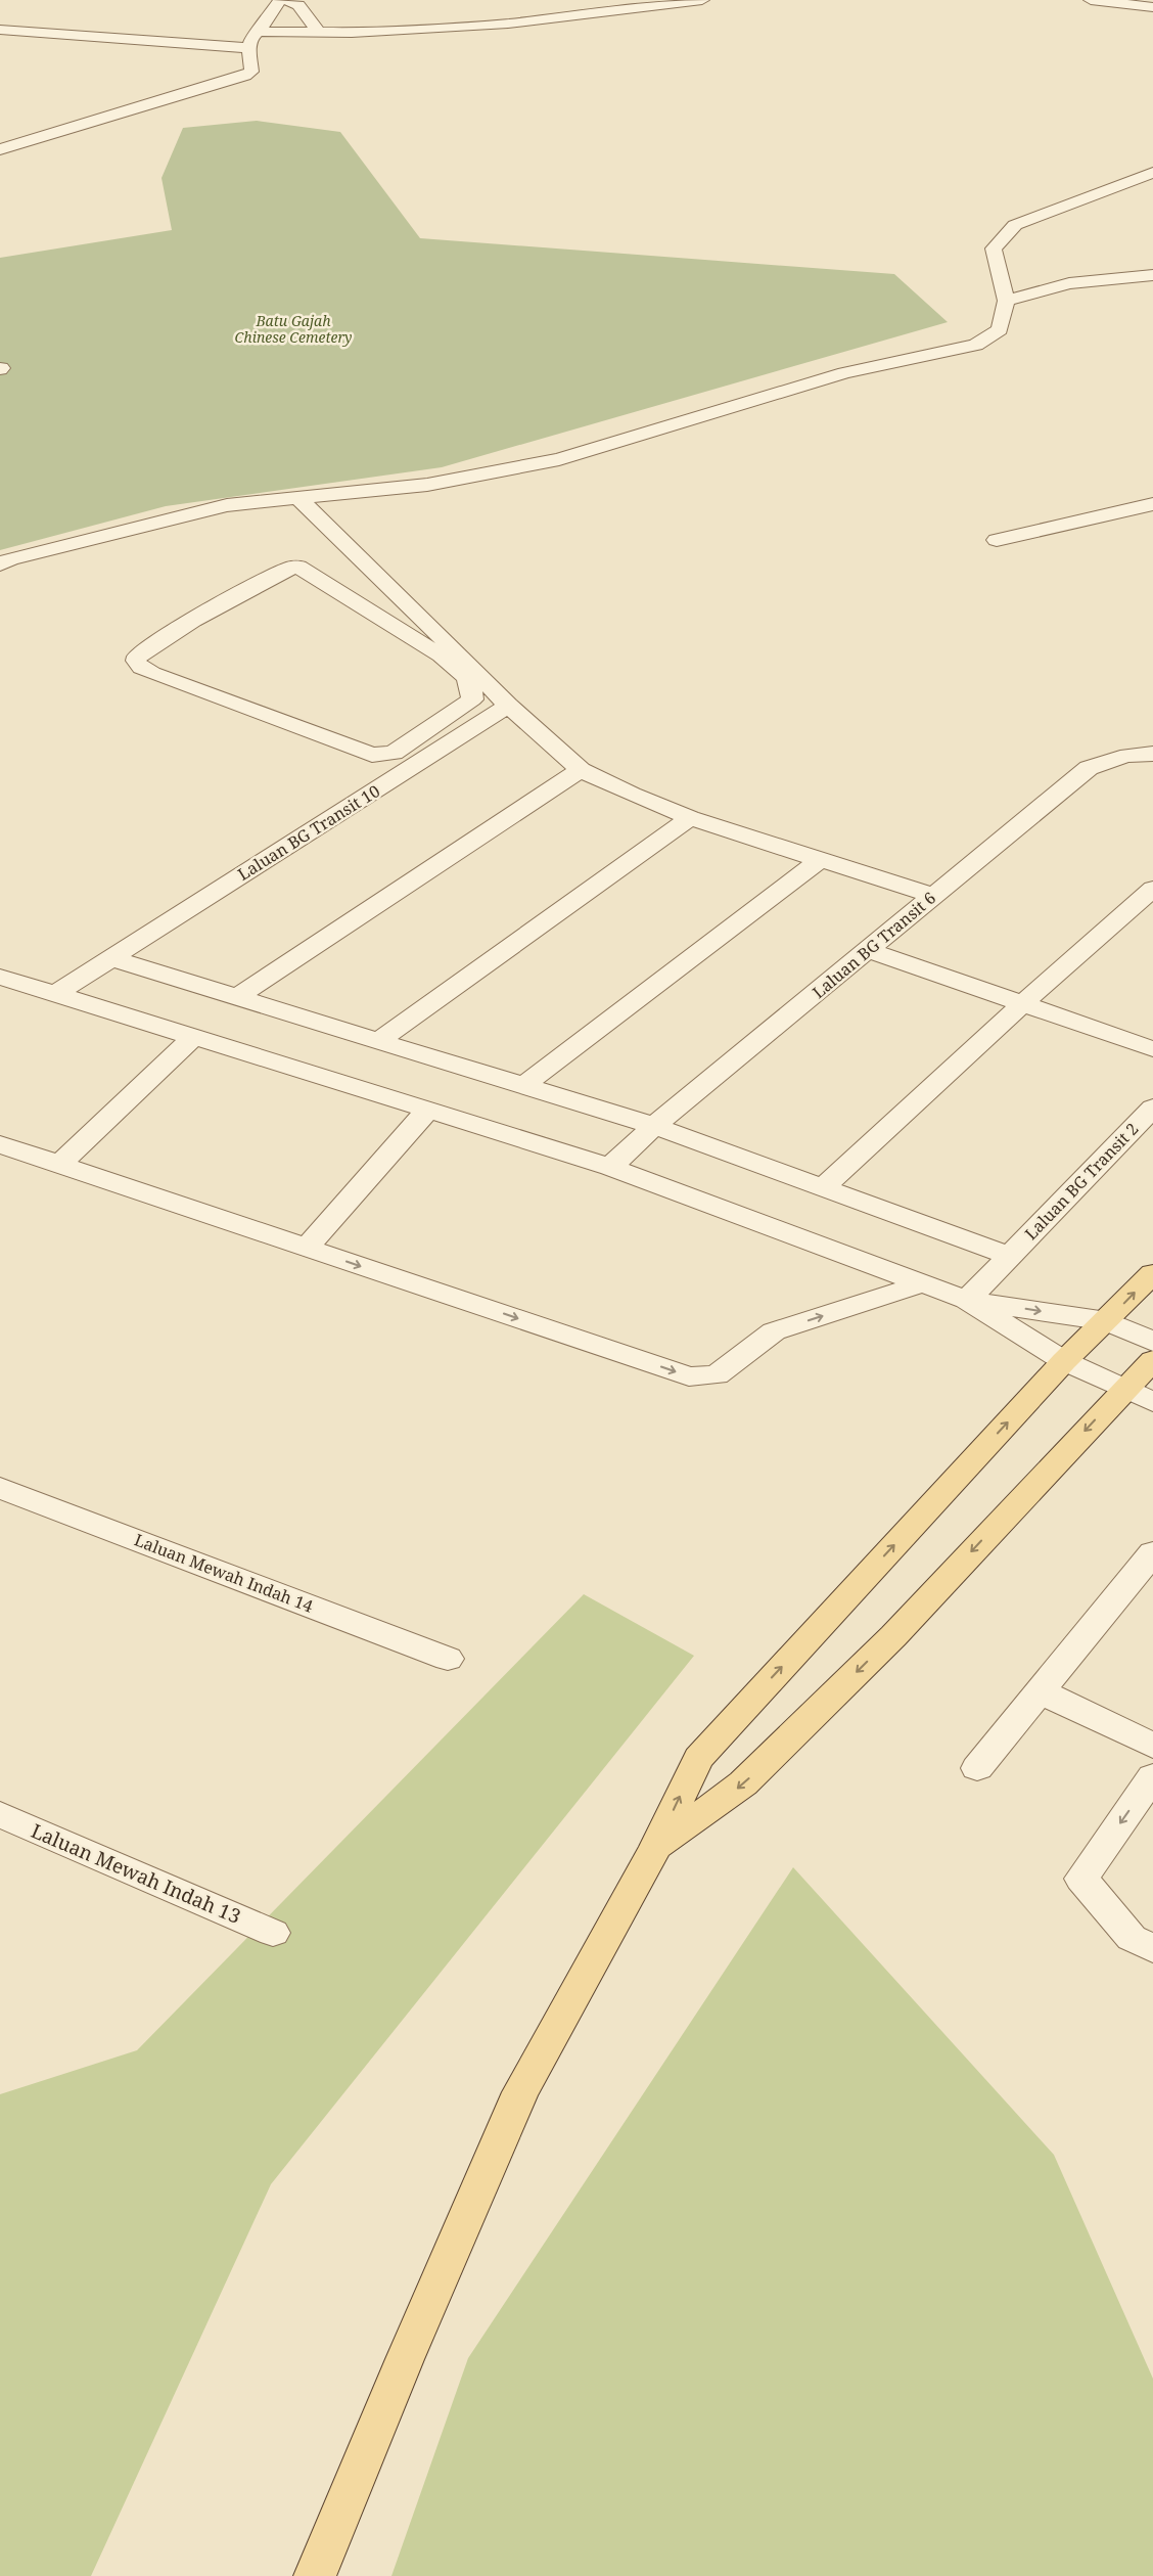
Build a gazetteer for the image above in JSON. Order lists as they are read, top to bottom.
{
  "streets": {
    "street": [
      "Laluan BG Transit 10",
      "Laluan BG Transit 6",
      "Laluan BG Transit 2",
      "Laluan Mewah Indah 14",
      "Laluan Mewah Indah 13"
    ]
  },
  "parks": ["Batu Gajah Chinese Cemetery"]
}
